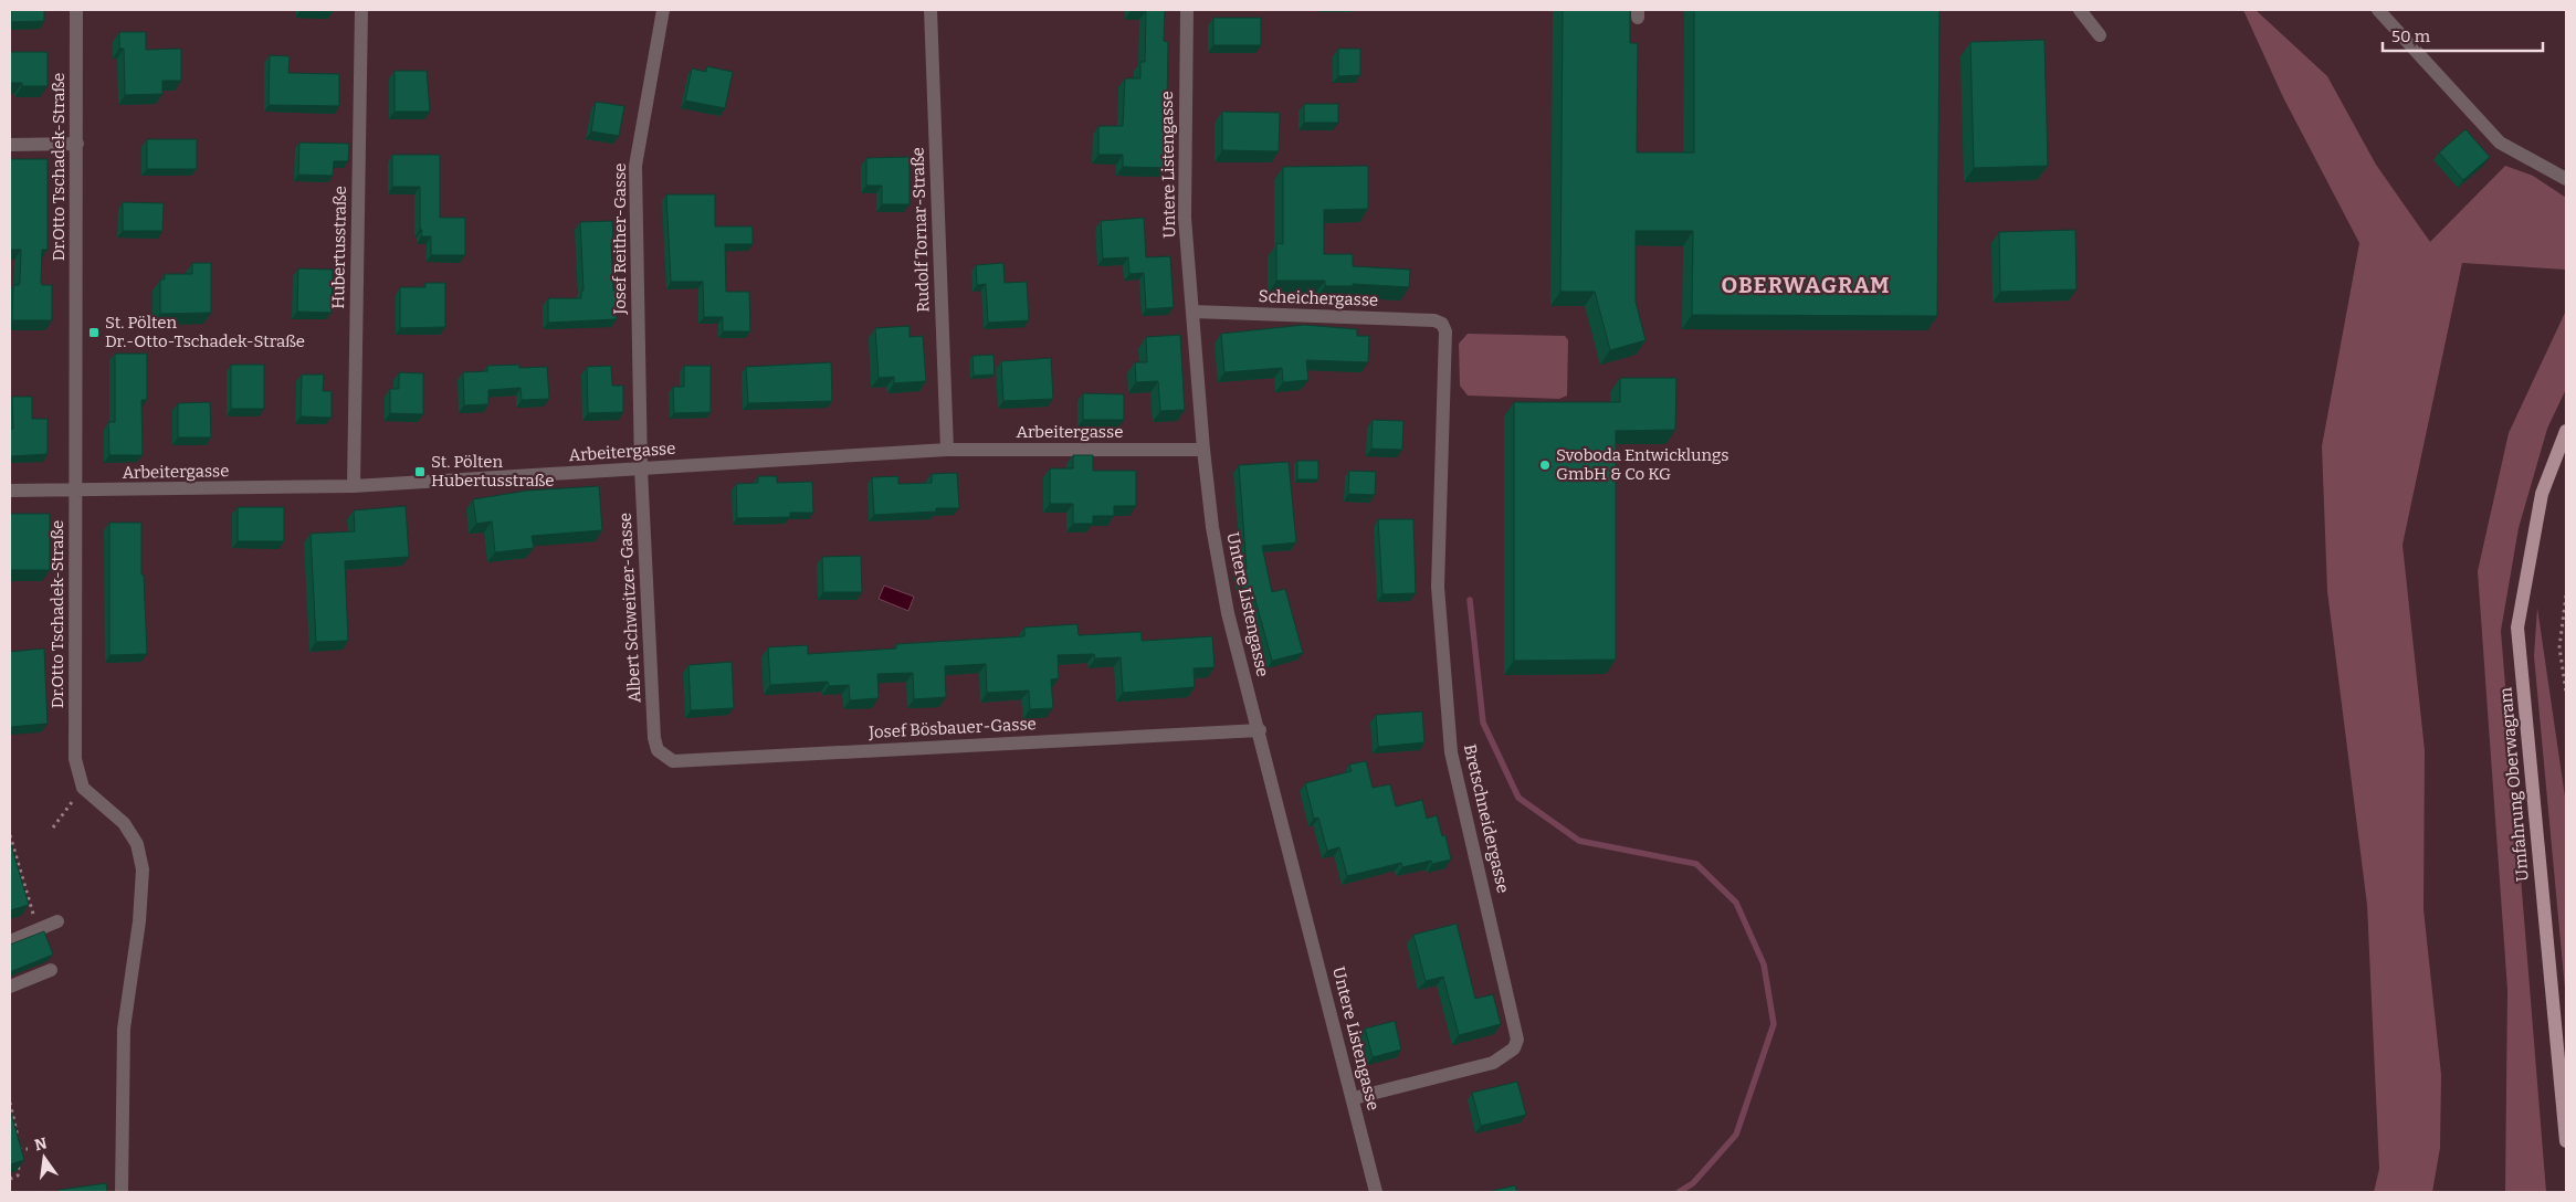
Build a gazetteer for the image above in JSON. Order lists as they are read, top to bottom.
{
  "streets": {
    "main road": ["Umfahrung Oberwagram"],
    "street": [
      "Untere Listengasse",
      "Dr.Otto Tschadek-Straße",
      "Rudolf Tornar-Straße",
      "Josef Reither-Gasse",
      "Hubertusstraße",
      "Scheichergasse",
      "Arbeitergasse",
      "Albert Schweitzer-Gasse",
      "Josef Bösbauer-Gasse",
      "Bretschneidergasse"
    ]
  },
  "crossings": [
    ["Untere Listengasse", "Scheichergasse"],
    ["Untere Listengasse", "Arbeitergasse"],
    ["Untere Listengasse", "Josef Bösbauer-Gasse"],
    ["Untere Listengasse", "Bretschneidergasse"],
    ["Dr.Otto Tschadek-Straße", "Arbeitergasse"],
    ["Rudolf Tornar-Straße", "Arbeitergasse"],
    ["Josef Reither-Gasse", "Arbeitergasse"],
    ["Josef Reither-Gasse", "Albert Schweitzer-Gasse"],
    ["Hubertusstraße", "Arbeitergasse"],
    ["Scheichergasse", "Bretschneidergasse"],
    ["Arbeitergasse", "Albert Schweitzer-Gasse"],
    ["Albert Schweitzer-Gasse", "Josef Bösbauer-Gasse"]
  ],
  "districts": ["OBERWAGRAM"],
  "places": {
    "transit": ["St. Pölten Dr.-Otto-Tschadek-Straße", "St. Pölten Hubertusstraße"],
    "other": ["Svoboda Entwicklungs GmbH & Co KG"]
  },
  "scale_bar": "50 m",
  "north": "top"
}
